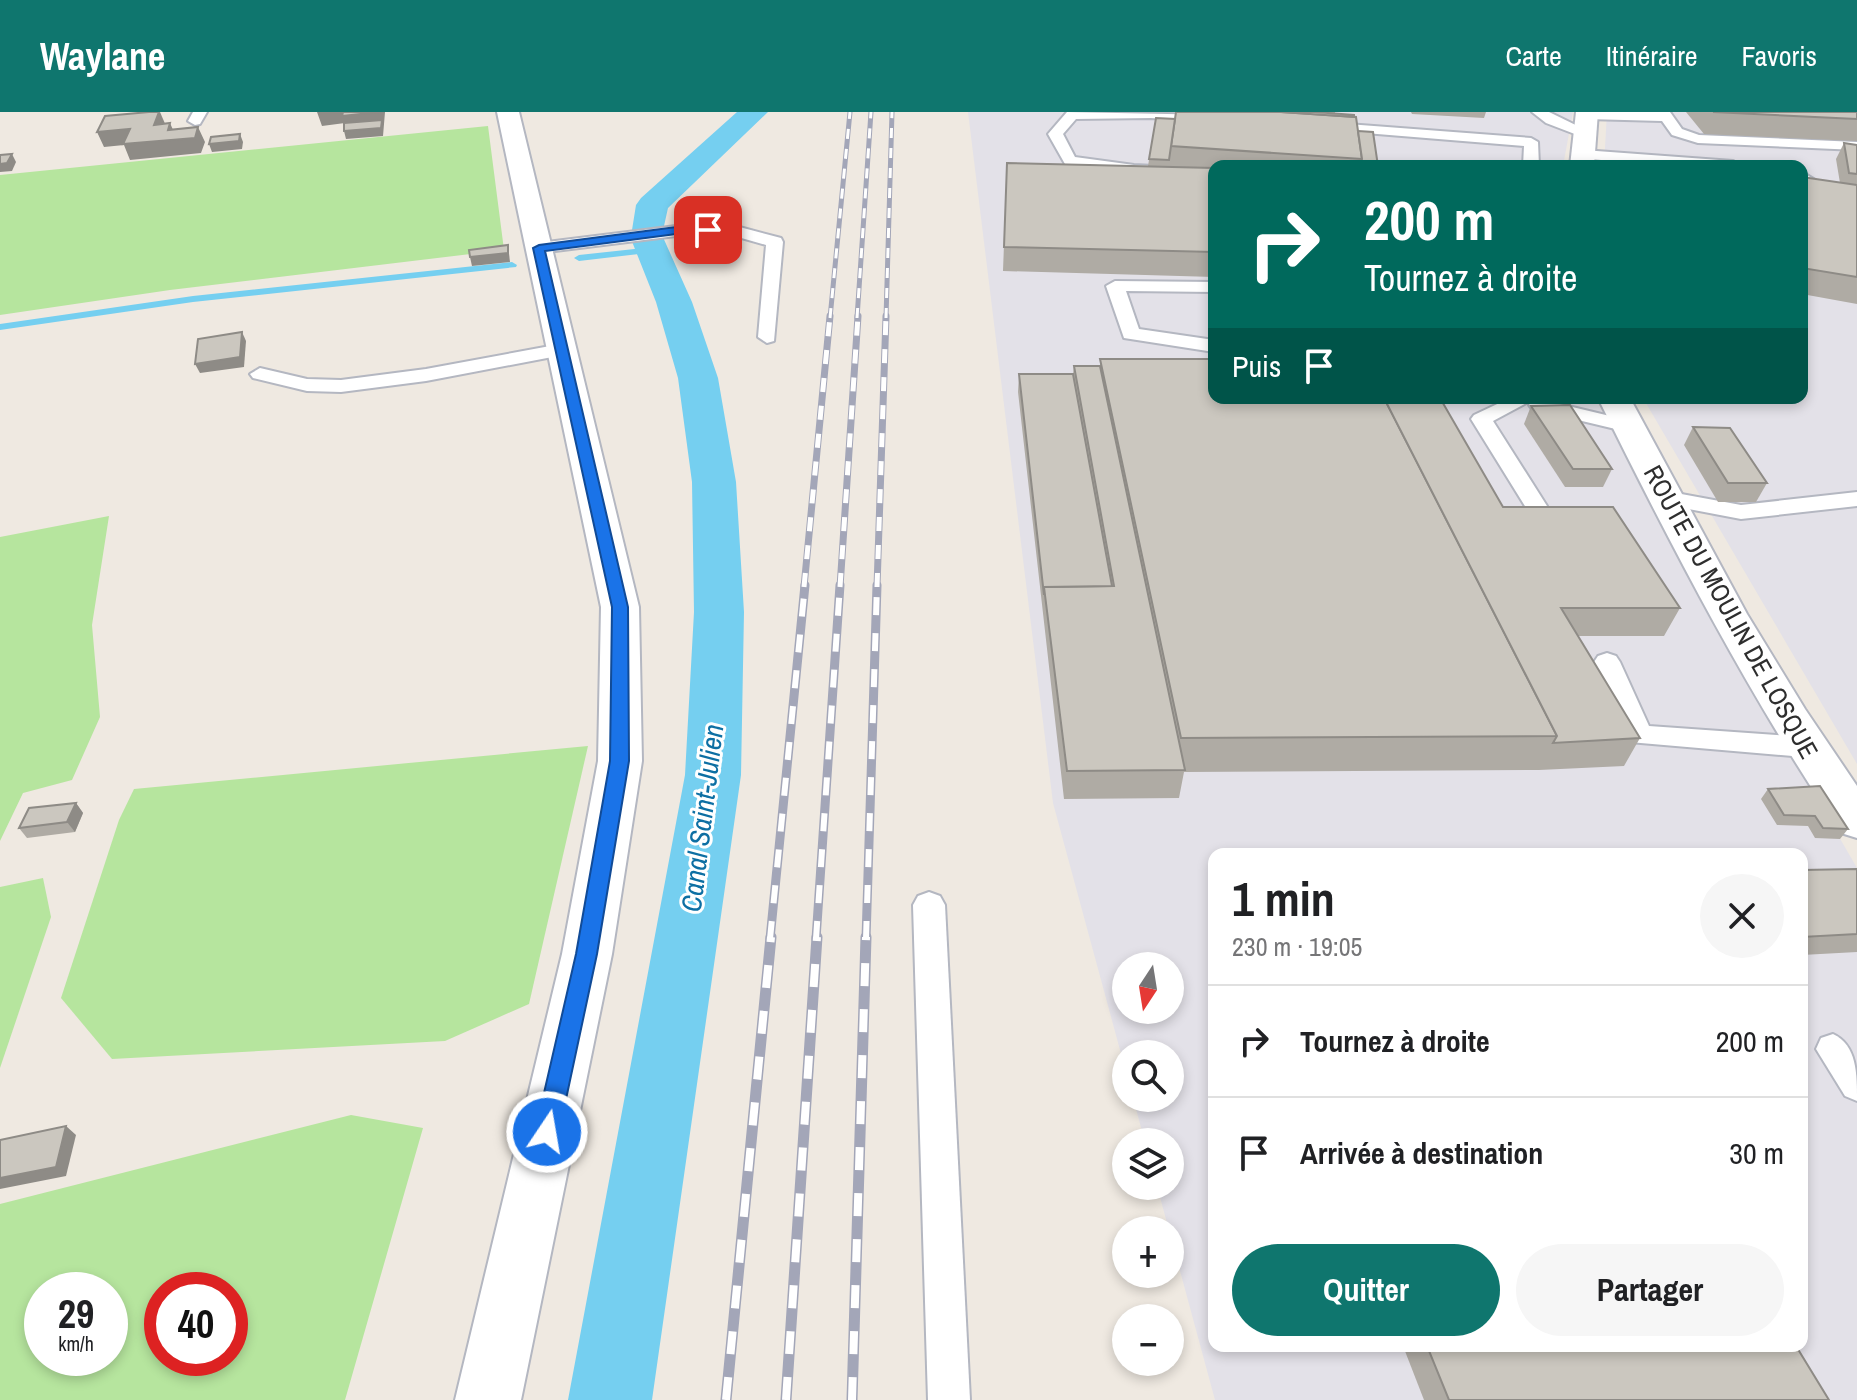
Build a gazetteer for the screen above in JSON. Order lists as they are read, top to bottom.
{
  "streets": {
    "street": ["ROUTE DU MOULIN DE LOSQUE"]
  },
  "water": ["Canal Saint-Julien"],
  "north": "bottom",
  "page": {
    "header": "Waylane",
    "nav": ["Carte", "Itinéraire", "Favoris"],
    "turn": ["200 m", "Tournez à droite"],
    "then": "Puis",
    "heading": ["1 min", "230 m · 19:05"],
    "map_buttons": ["+", "−"],
    "list": [
      {
        "name": "Tournez à droite",
        "value": "200 m"
      },
      {
        "name": "Arrivée à destination",
        "value": "30 m"
      }
    ],
    "buttons": ["Quitter", "Partager"],
    "speed": "29 km/h",
    "limit": "40"
  }
}
